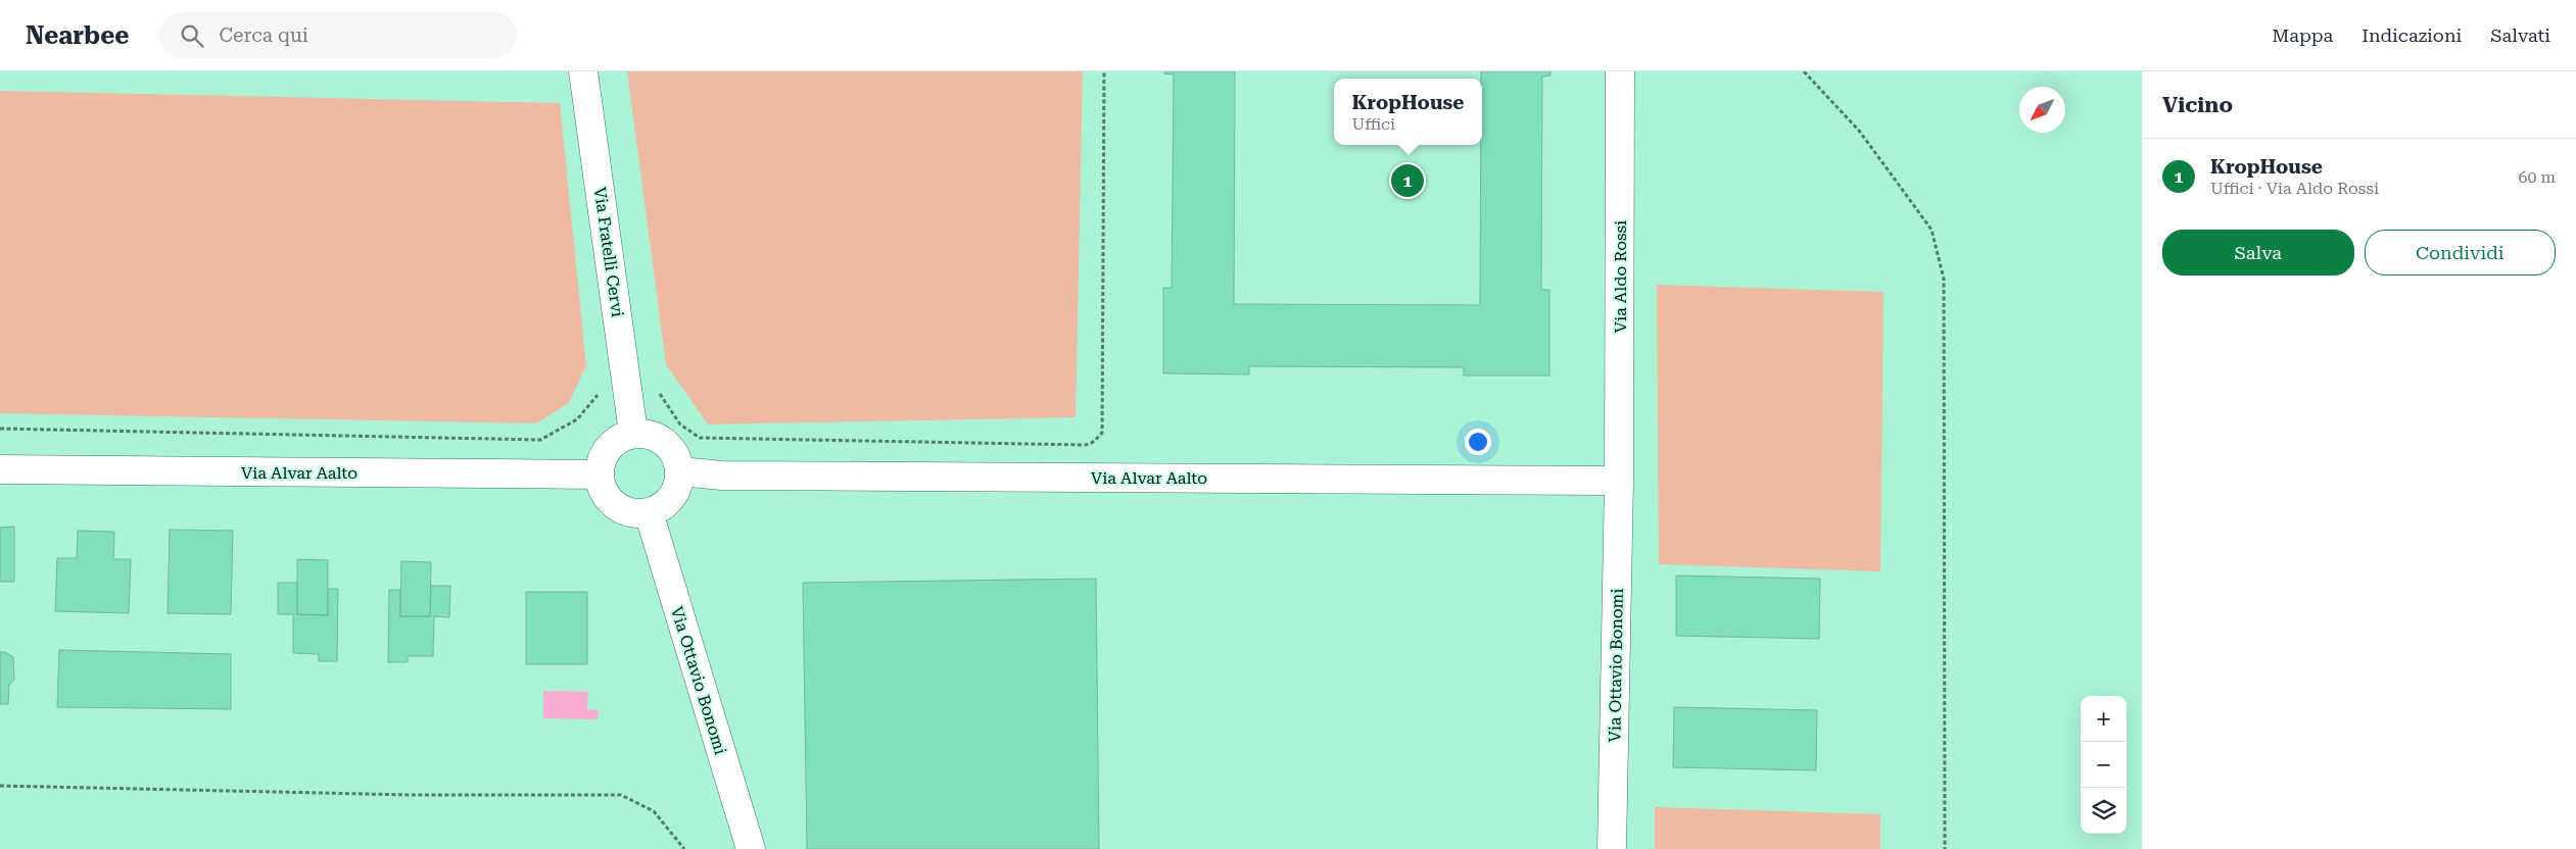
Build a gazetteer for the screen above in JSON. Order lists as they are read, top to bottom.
{
  "streets": {
    "street": [
      "Via Fratelli Cervi",
      "Via Aldo Rossi",
      "Via Alvar Aalto",
      "Via Ottavio Bonomi"
    ]
  },
  "crossings": [
    ["Via Fratelli Cervi", "Via Alvar Aalto"],
    ["Via Fratelli Cervi", "Via Ottavio Bonomi"],
    ["Via Aldo Rossi", "Via Alvar Aalto"],
    ["Via Aldo Rossi", "Via Ottavio Bonomi"],
    ["Via Alvar Aalto", "Via Ottavio Bonomi"]
  ],
  "north": "bottom left",
  "page": {
    "header": "Nearbee",
    "search": "Cerca qui",
    "nav": ["Mappa", "Indicazioni", "Salvati"],
    "heading": "Vicino",
    "popup": ["KropHouse", "Uffici"],
    "list": [
      {
        "mark": "1",
        "name": "KropHouse",
        "note": "Uffici · Via Aldo Rossi",
        "value": "60 m"
      }
    ],
    "pins": "1",
    "buttons": ["Salva", "Condividi"],
    "map_buttons": ["+", "−"]
  }
}
